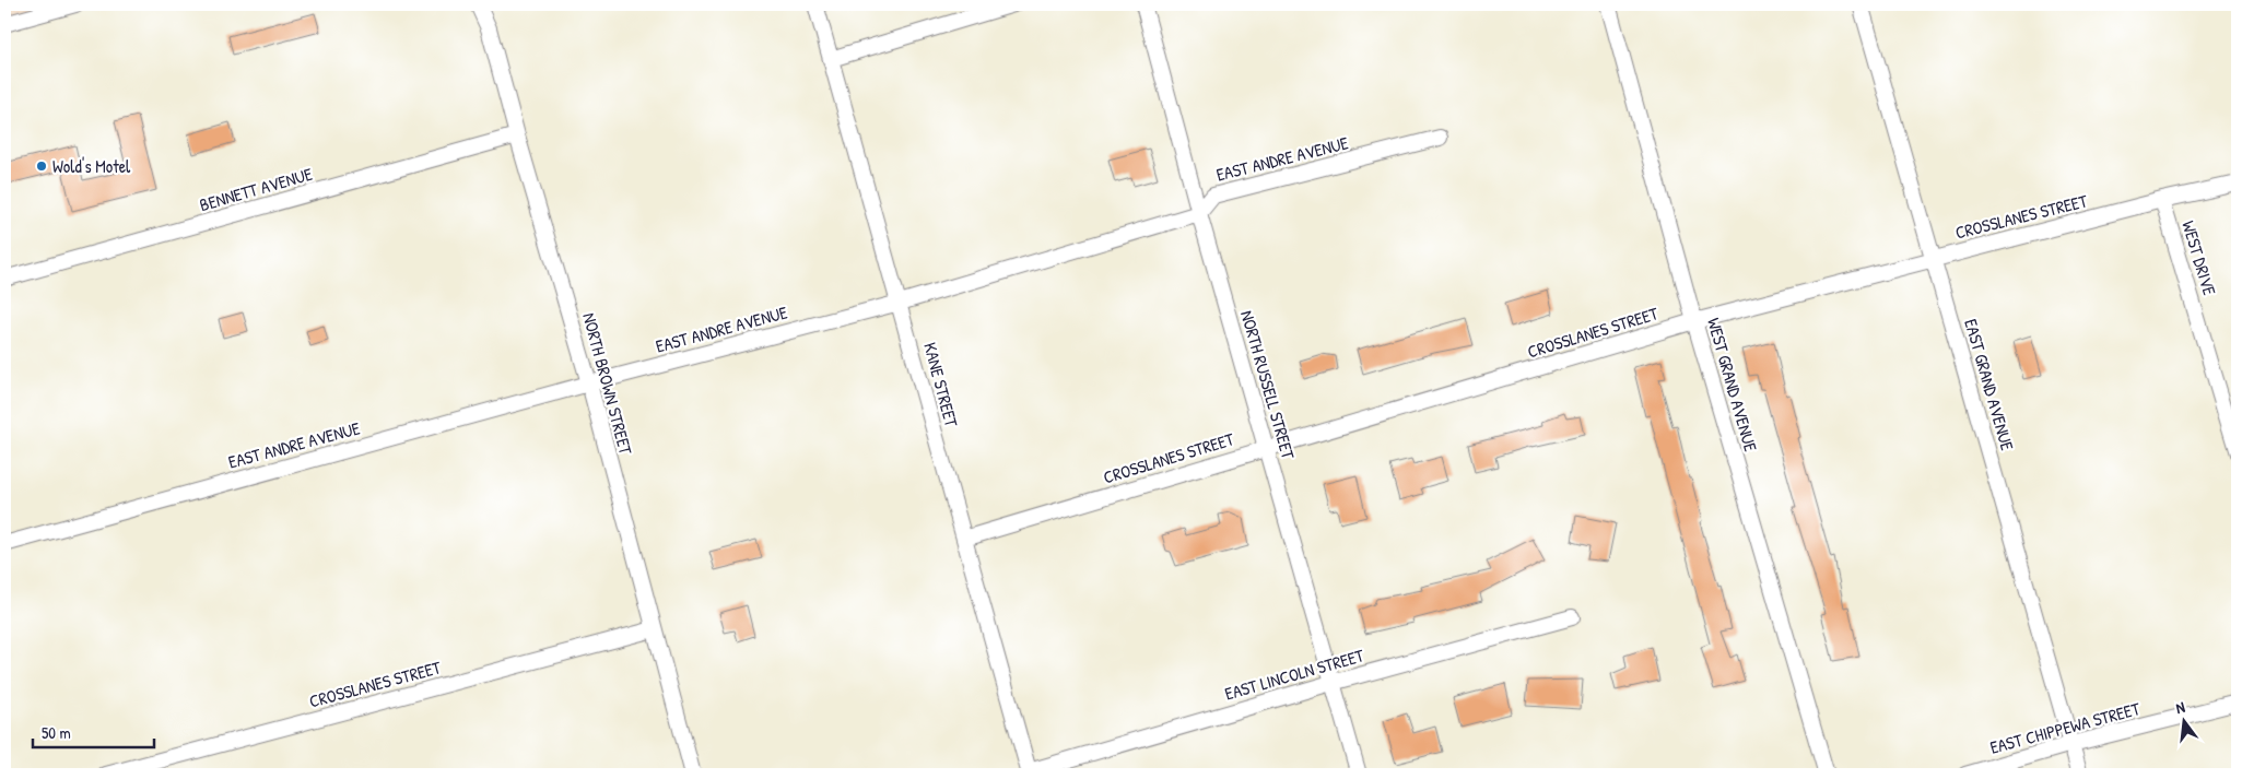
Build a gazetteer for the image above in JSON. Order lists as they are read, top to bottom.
{
  "streets": {
    "street": [
      "EAST ANDRE AVENUE",
      "BENNETT AVENUE",
      "CROSSLANES STREET",
      "WEST DRIVE",
      "NORTH BROWN STREET",
      "KANE STREET",
      "NORTH RUSSELL STREET",
      "WEST GRAND AVENUE",
      "EAST GRAND AVENUE",
      "EAST LINCOLN STREET",
      "EAST CHIPPEWA STREET"
    ]
  },
  "crossings": [
    ["EAST ANDRE AVENUE", "NORTH BROWN STREET"],
    ["EAST ANDRE AVENUE", "KANE STREET"],
    ["EAST ANDRE AVENUE", "NORTH RUSSELL STREET"],
    ["BENNETT AVENUE", "NORTH BROWN STREET"],
    ["CROSSLANES STREET", "WEST DRIVE"],
    ["CROSSLANES STREET", "NORTH BROWN STREET"],
    ["CROSSLANES STREET", "KANE STREET"],
    ["CROSSLANES STREET", "NORTH RUSSELL STREET"],
    ["CROSSLANES STREET", "WEST GRAND AVENUE"],
    ["CROSSLANES STREET", "EAST GRAND AVENUE"],
    ["KANE STREET", "EAST LINCOLN STREET"],
    ["NORTH RUSSELL STREET", "EAST LINCOLN STREET"],
    ["EAST GRAND AVENUE", "EAST CHIPPEWA STREET"]
  ],
  "places": ["Wold's Motel"],
  "scale_bar": "50 m",
  "north": "top"
}
